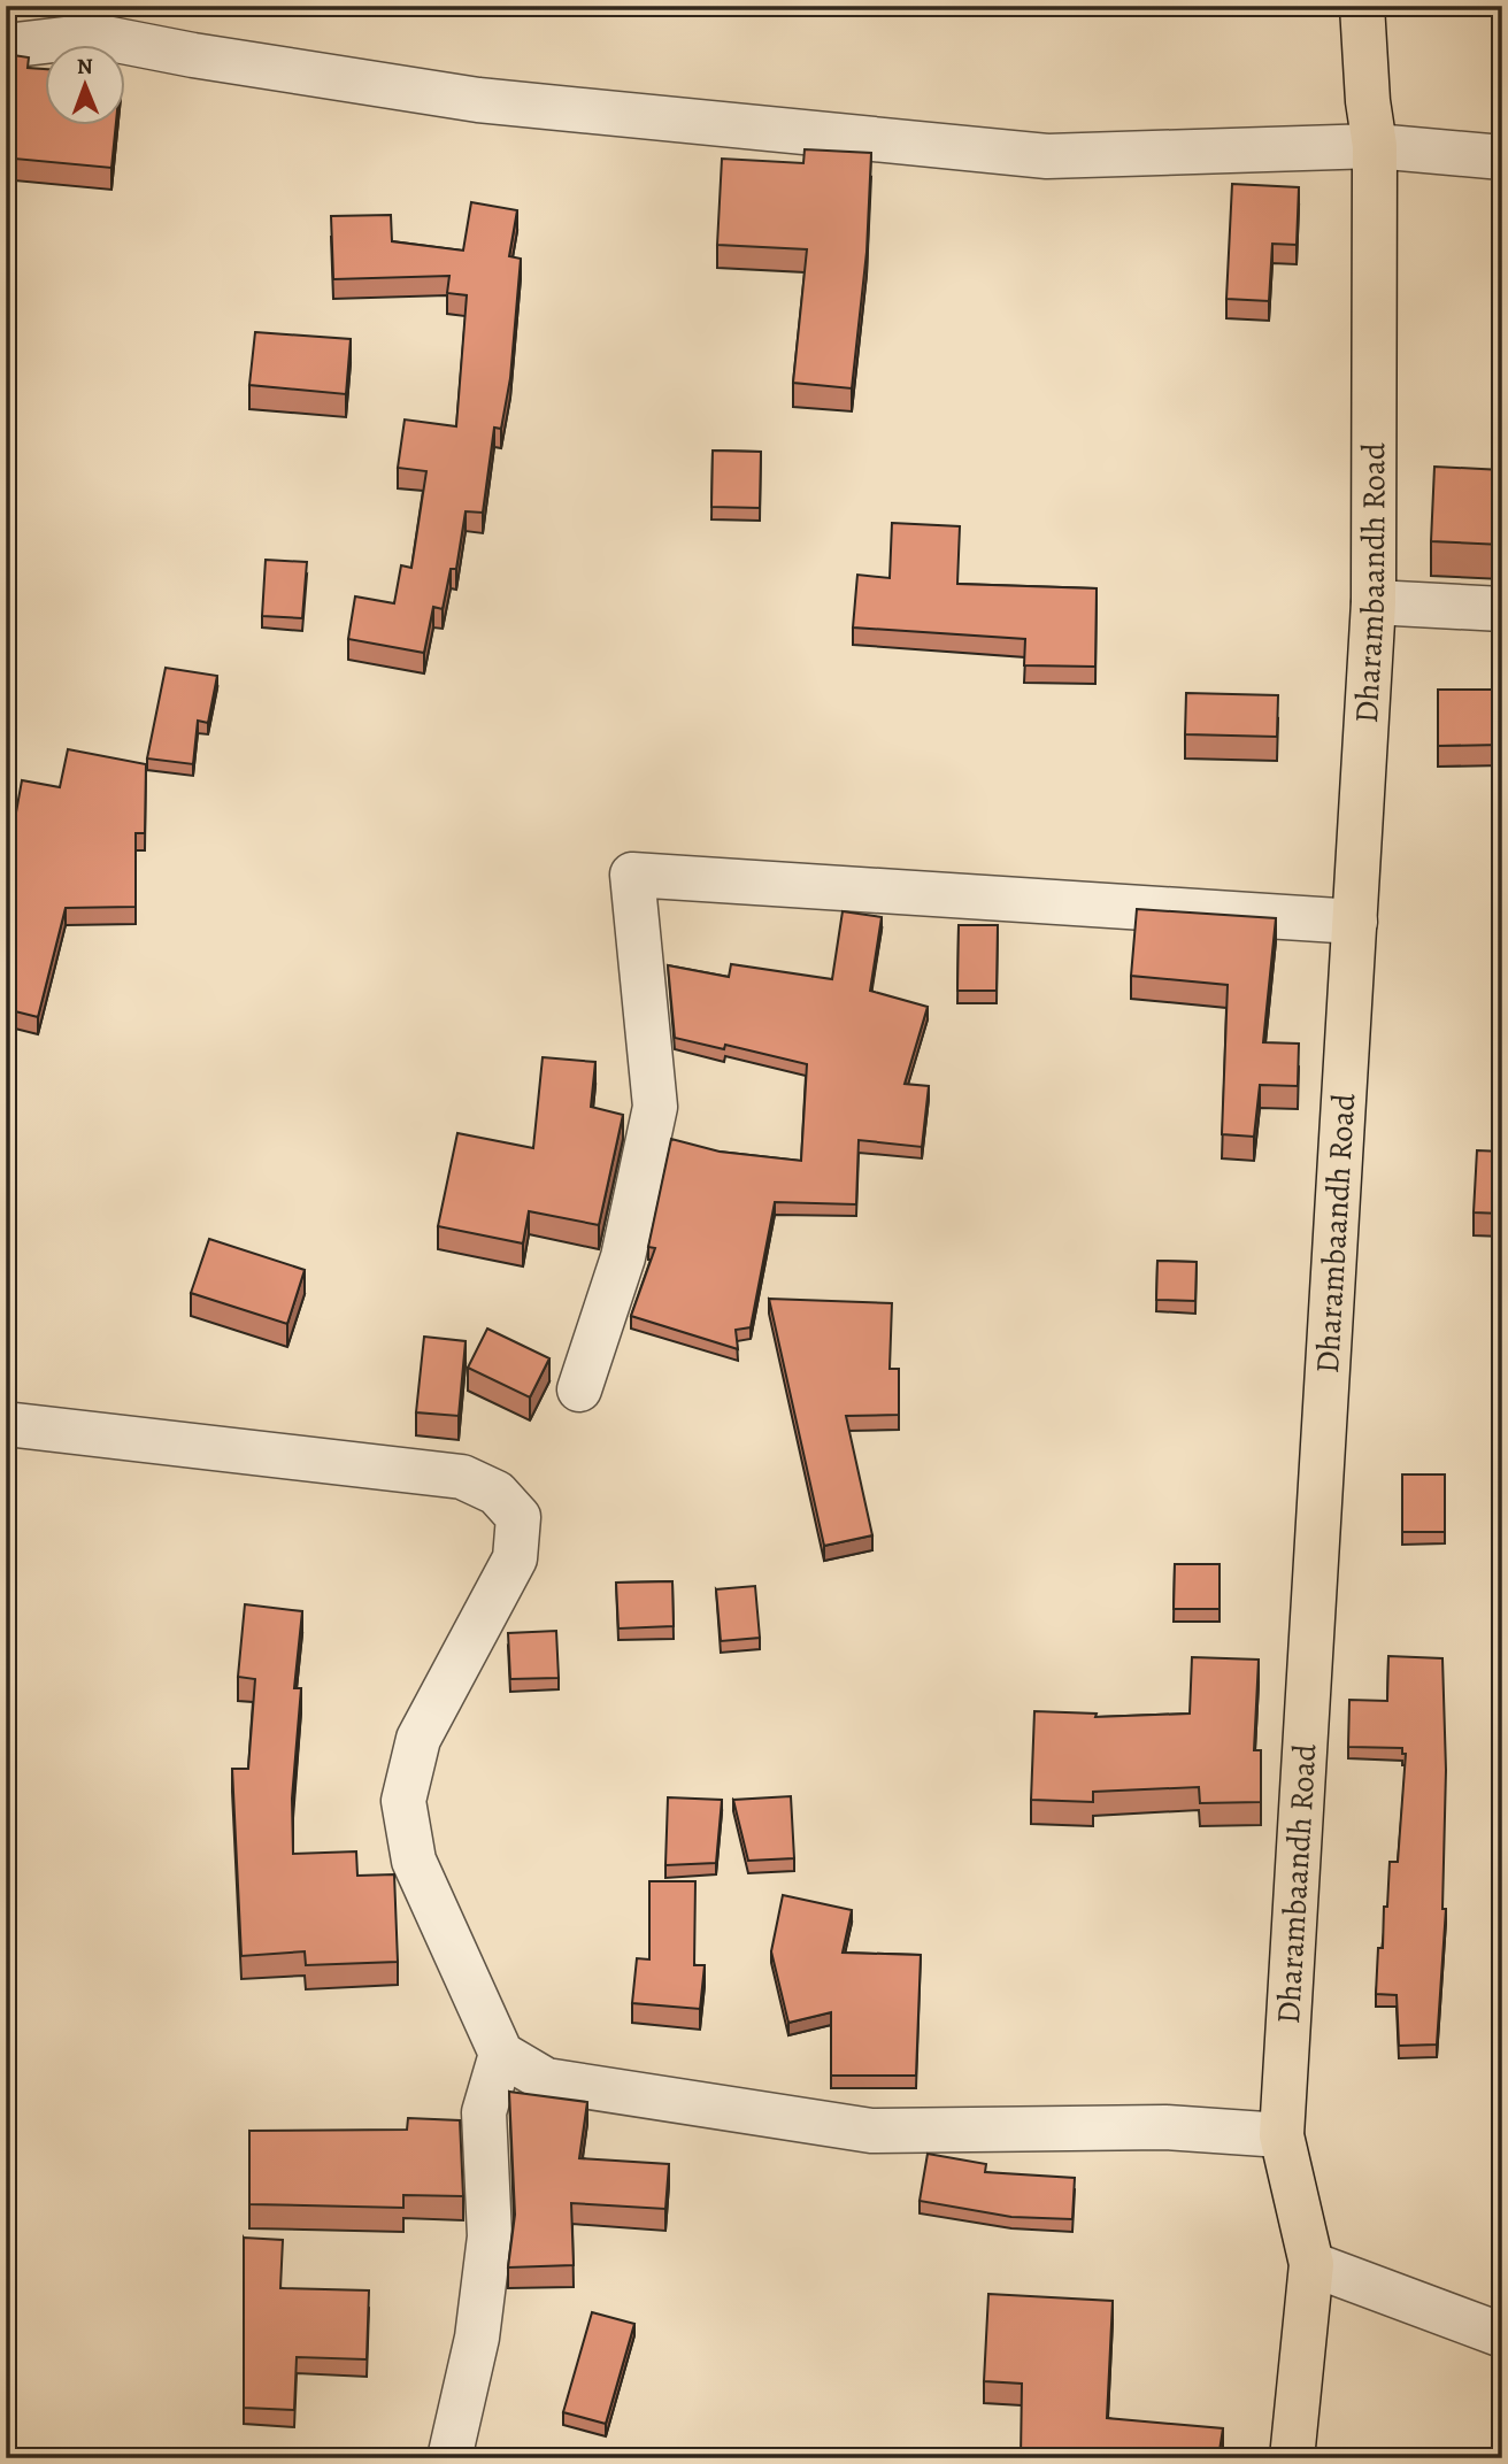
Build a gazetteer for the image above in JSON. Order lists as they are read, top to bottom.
{
  "streets": {
    "main road": ["Dharambaandh Road"]
  },
  "north": "top"
}
